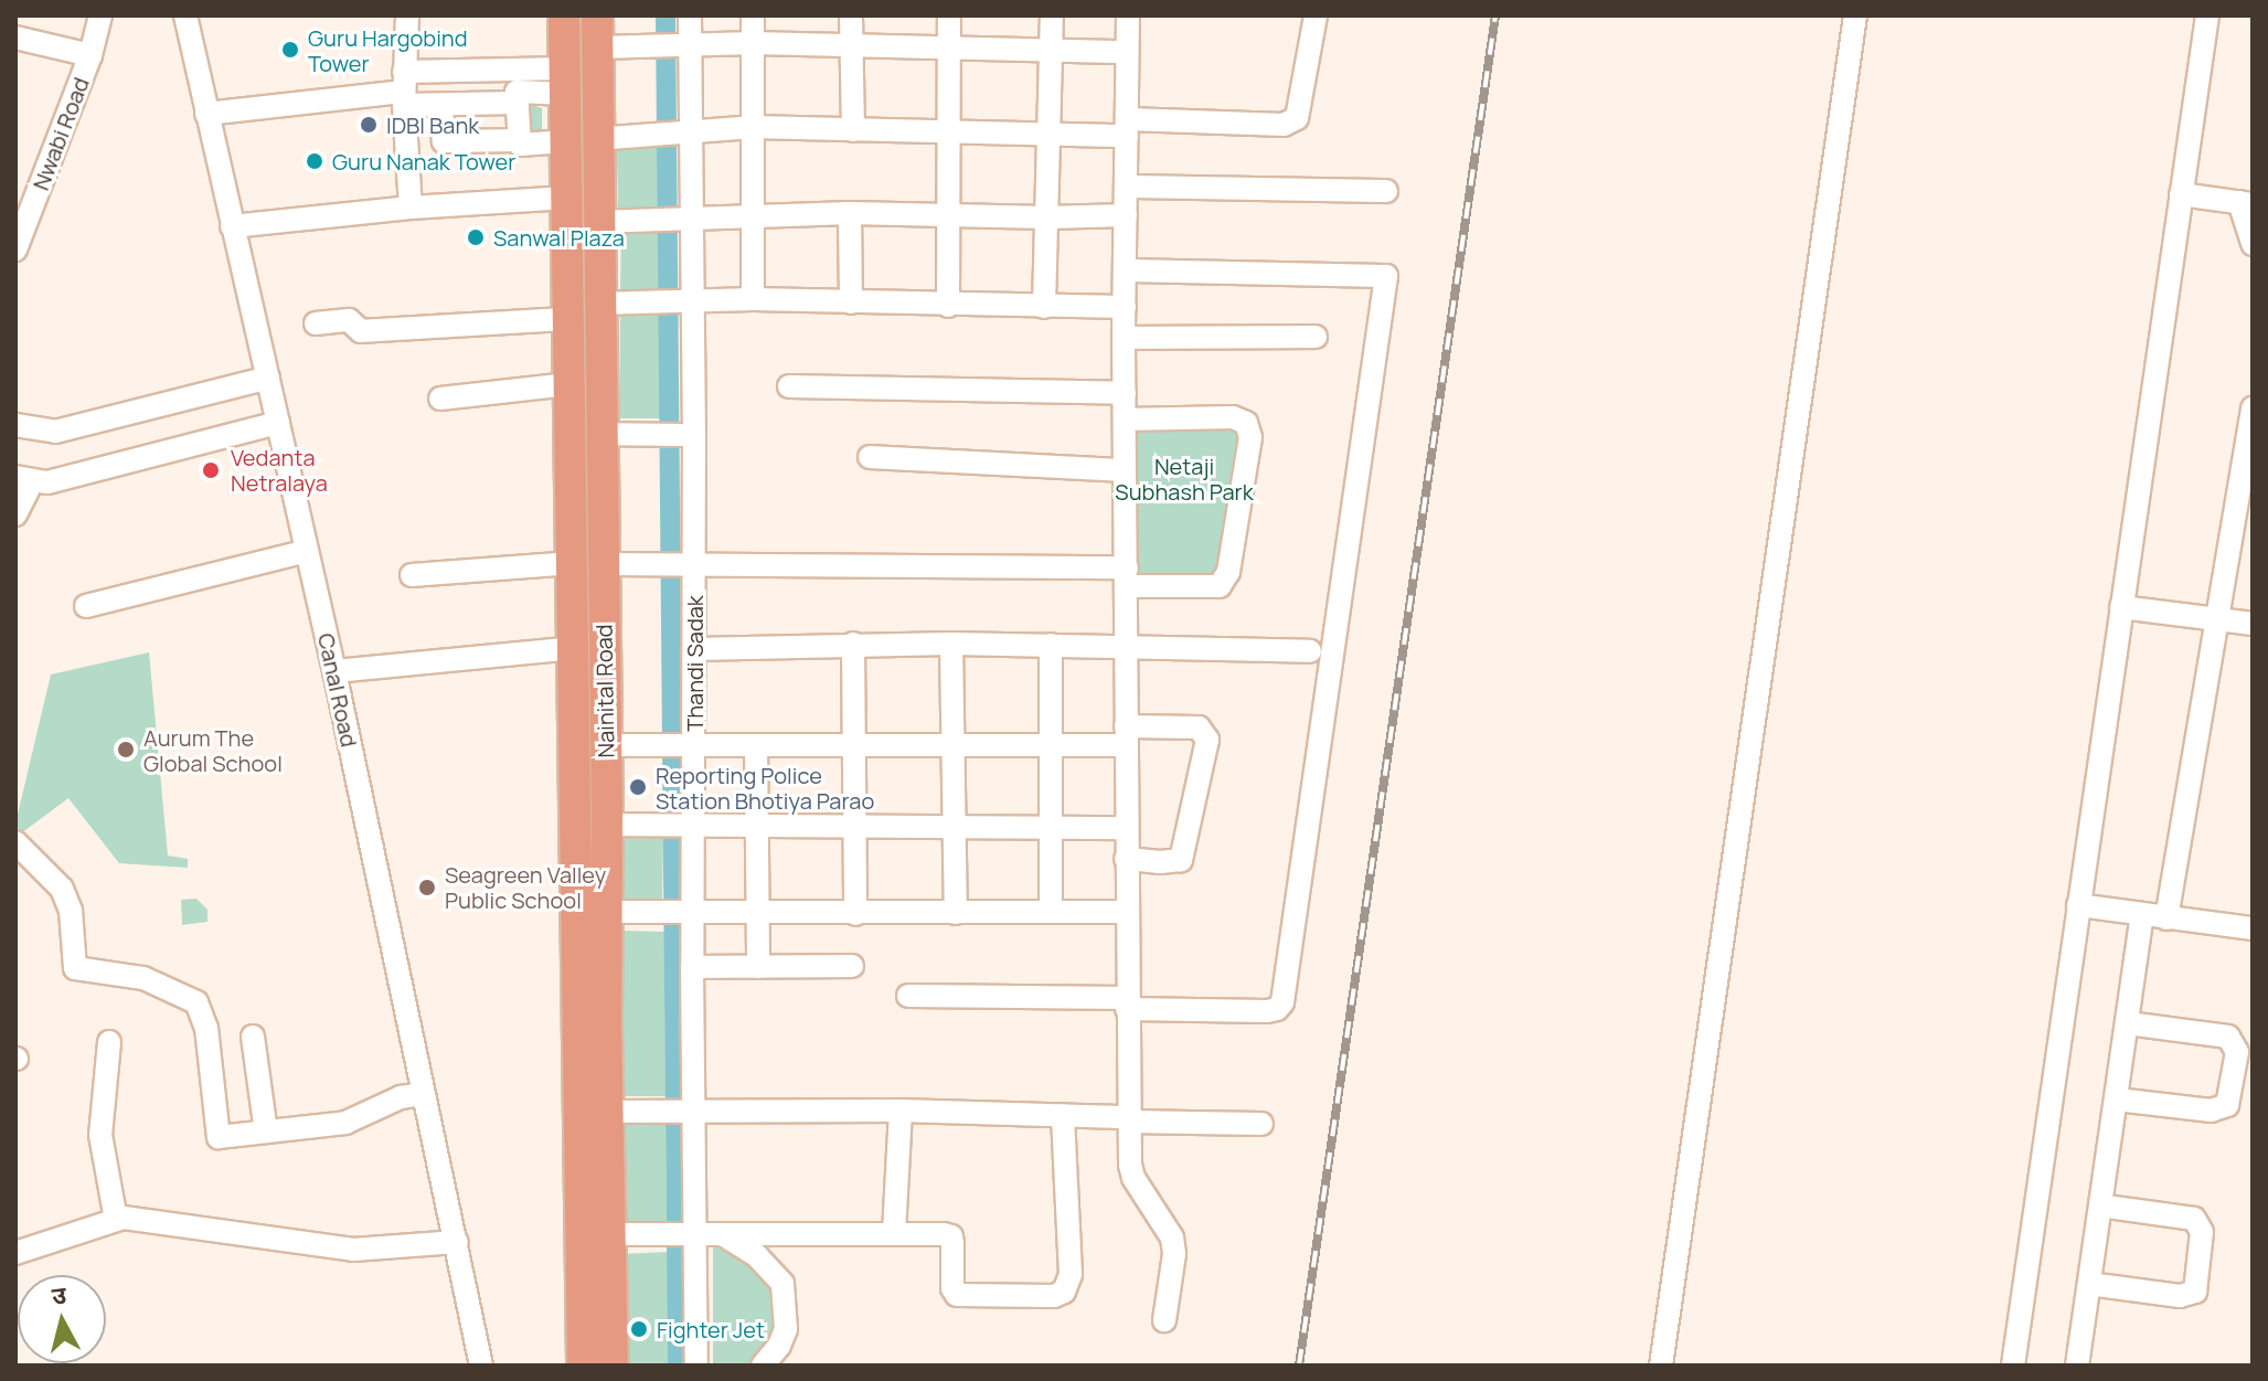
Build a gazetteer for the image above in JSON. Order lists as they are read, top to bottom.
{
  "streets": {
    "highway": ["Nainital Road"],
    "street": ["Nwabi Road", "Thandi Sadak", "Canal Road"]
  },
  "parks": ["Netaji Subhash Park"],
  "places": [
    "Guru Hargobind Tower",
    "IDBI Bank",
    "Guru Nanak Tower",
    "Sanwal Plaza",
    "Vedanta Netralaya",
    "Aurum The Global School",
    "Reporting Police Station Bhotiya Parao",
    "Seagreen Valley Public School",
    "Fighter Jet"
  ],
  "north": "top"
}
